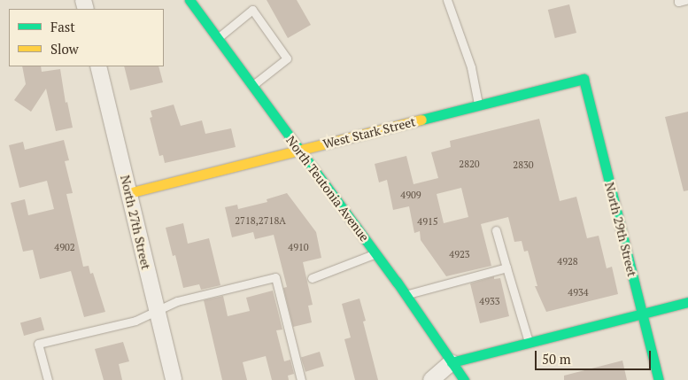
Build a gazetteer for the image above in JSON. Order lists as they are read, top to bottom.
{
  "streets": {
    "street": [
      "West Stark Street",
      "North Teutonia Avenue",
      "North 27th Street",
      "North 29th Street"
    ]
  },
  "crossings": [
    ["West Stark Street", "North Teutonia Avenue"],
    ["West Stark Street", "North 27th Street"],
    ["West Stark Street", "North 29th Street"]
  ],
  "house_numbers": [
    "2820",
    "2830",
    "4909",
    "2718,2718A",
    "4915",
    "4902",
    "4910",
    "4923",
    "4928",
    "4934",
    "4933"
  ],
  "legend": ["Fast", "Slow"],
  "scale_bar": "50 m"
}
